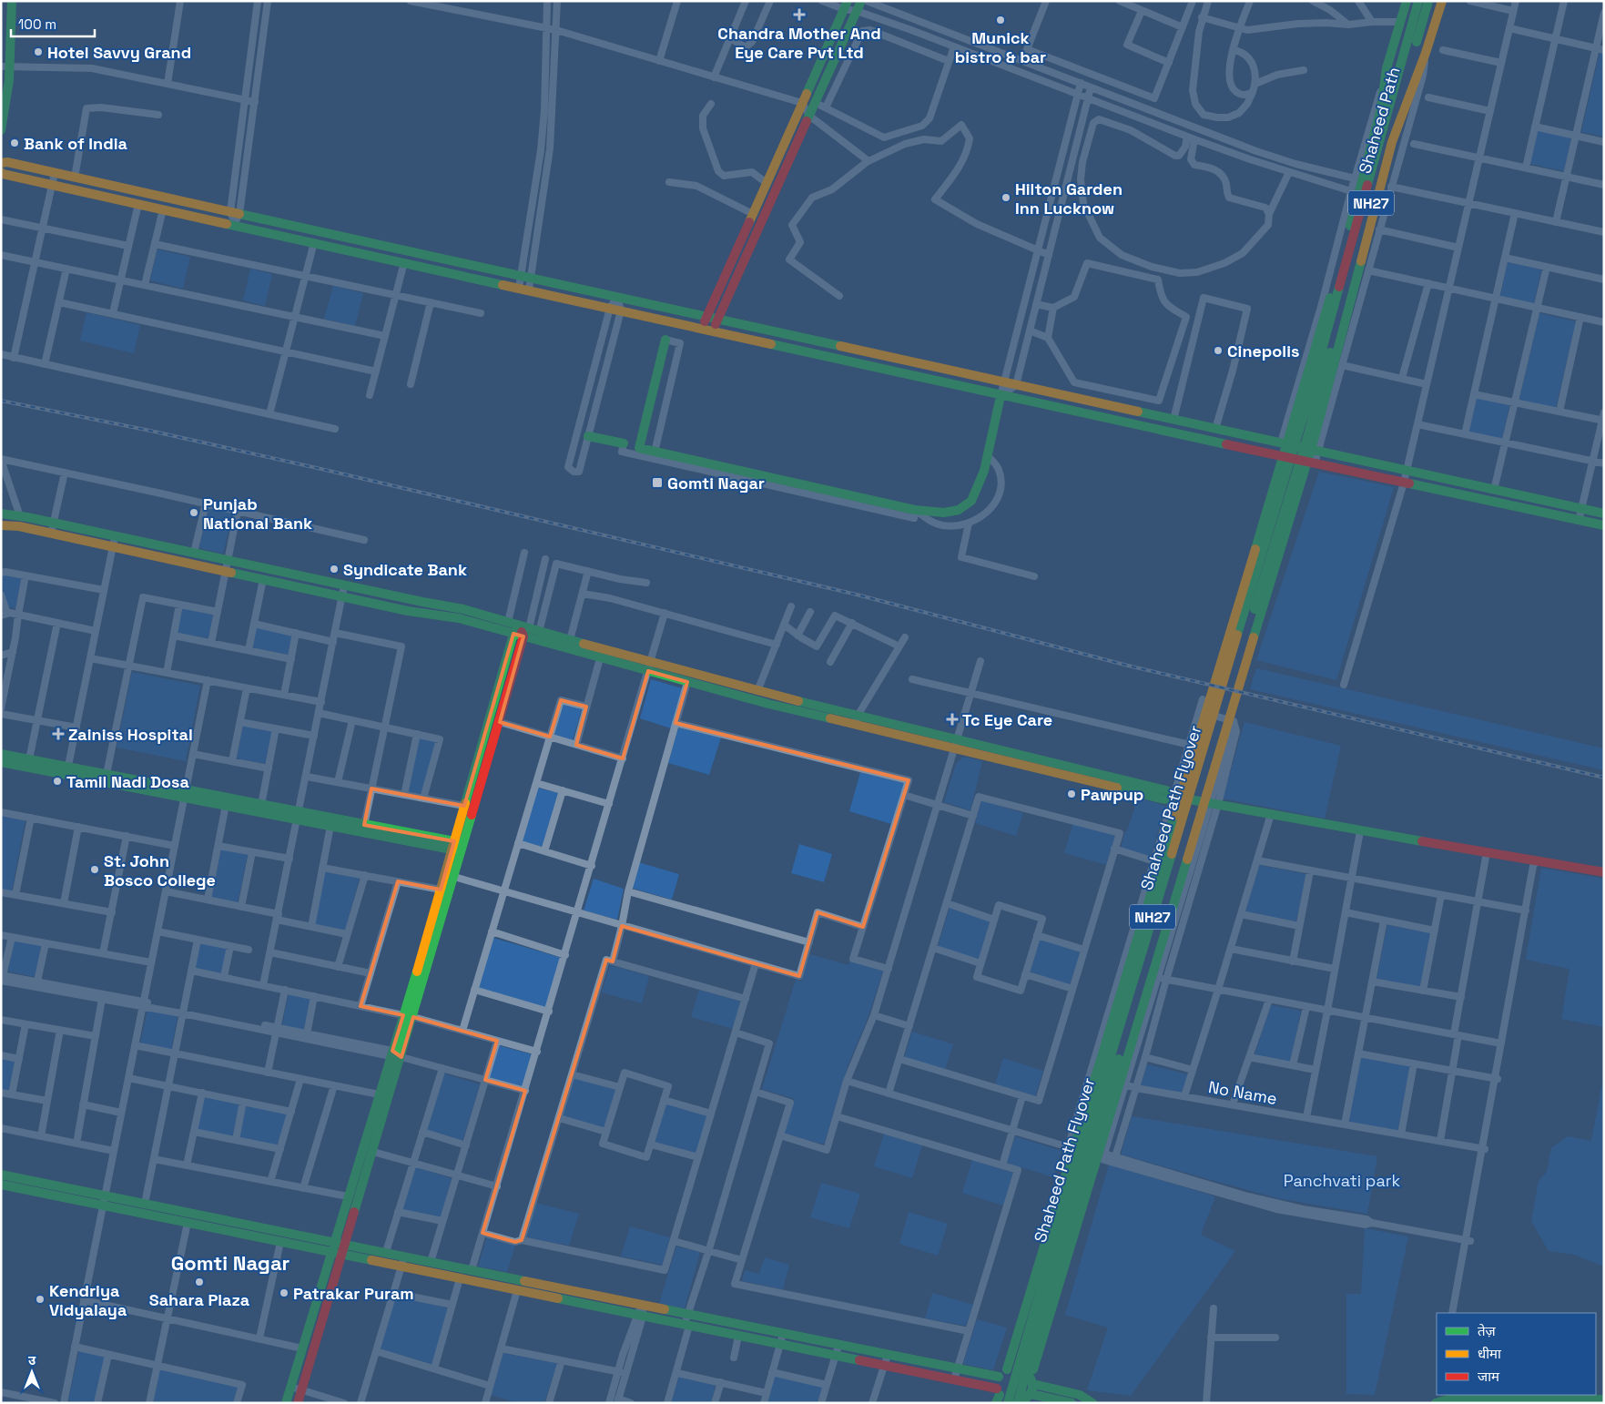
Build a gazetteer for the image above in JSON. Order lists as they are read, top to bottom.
{
  "streets": {
    "main road": ["Shaheed Path", "NH27", "Shaheed Path Flyover"],
    "street": ["No Name"]
  },
  "crossings": [
    ["Shaheed Path", "Shaheed Path Flyover"]
  ],
  "districts": ["Gomti Nagar"],
  "parks": ["Panchvati park"],
  "places": {
    "health": ["Chandra Mother And Eye Care Pvt Ltd", "Tc Eye Care", "Zainiss Hospital"],
    "other": [
      "Munick bistro & bar",
      "Hotel Savvy Grand",
      "Bank of India",
      "Hilton Garden Inn Lucknow",
      "Cinepolis",
      "Punjab National Bank",
      "Syndicate Bank",
      "Tamil Nadi Dosa",
      "Pawpup",
      "St. John Bosco College",
      "Sahara Plaza",
      "Patrakar Puram",
      "Kendriya Vidyalaya"
    ],
    "transit": ["Gomti Nagar"]
  },
  "legend": ["तेज़", "धीमा", "जाम"],
  "scale_bar": "100 m",
  "north": "top"
}
